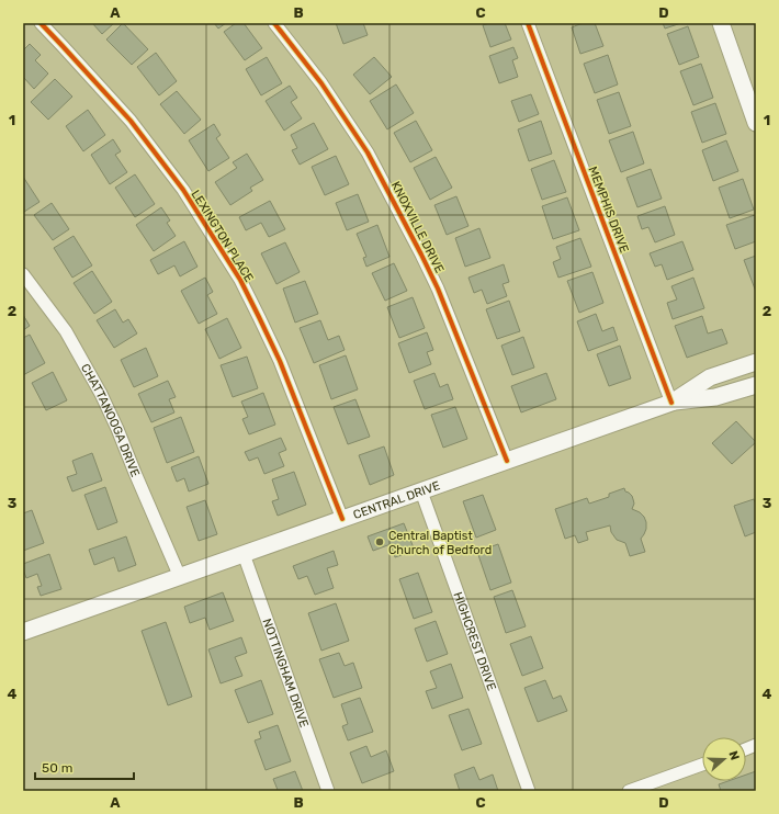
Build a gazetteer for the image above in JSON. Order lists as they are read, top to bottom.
{
  "streets": {
    "main road": ["CENTRAL DRIVE"],
    "street": [
      "MEMPHIS DRIVE",
      "KNOXVILLE DRIVE",
      "LEXINGTON PLACE",
      "CHATTANOOGA DRIVE",
      "HIGHCREST DRIVE",
      "NOTTINGHAM DRIVE"
    ]
  },
  "crossings": [
    ["MEMPHIS DRIVE", "CENTRAL DRIVE"],
    ["KNOXVILLE DRIVE", "CENTRAL DRIVE"],
    ["LEXINGTON PLACE", "CENTRAL DRIVE"],
    ["CHATTANOOGA DRIVE", "CENTRAL DRIVE"],
    ["CENTRAL DRIVE", "HIGHCREST DRIVE"],
    ["CENTRAL DRIVE", "NOTTINGHAM DRIVE"]
  ],
  "places": ["Central Baptist Church of Bedford"],
  "scale_bar": "50 m",
  "north": "right",
  "grid": {
    "columns": [
      "A",
      "B",
      "C",
      "D"
    ],
    "rows": [
      "1",
      "2",
      "3",
      "4"
    ]
  }
}
